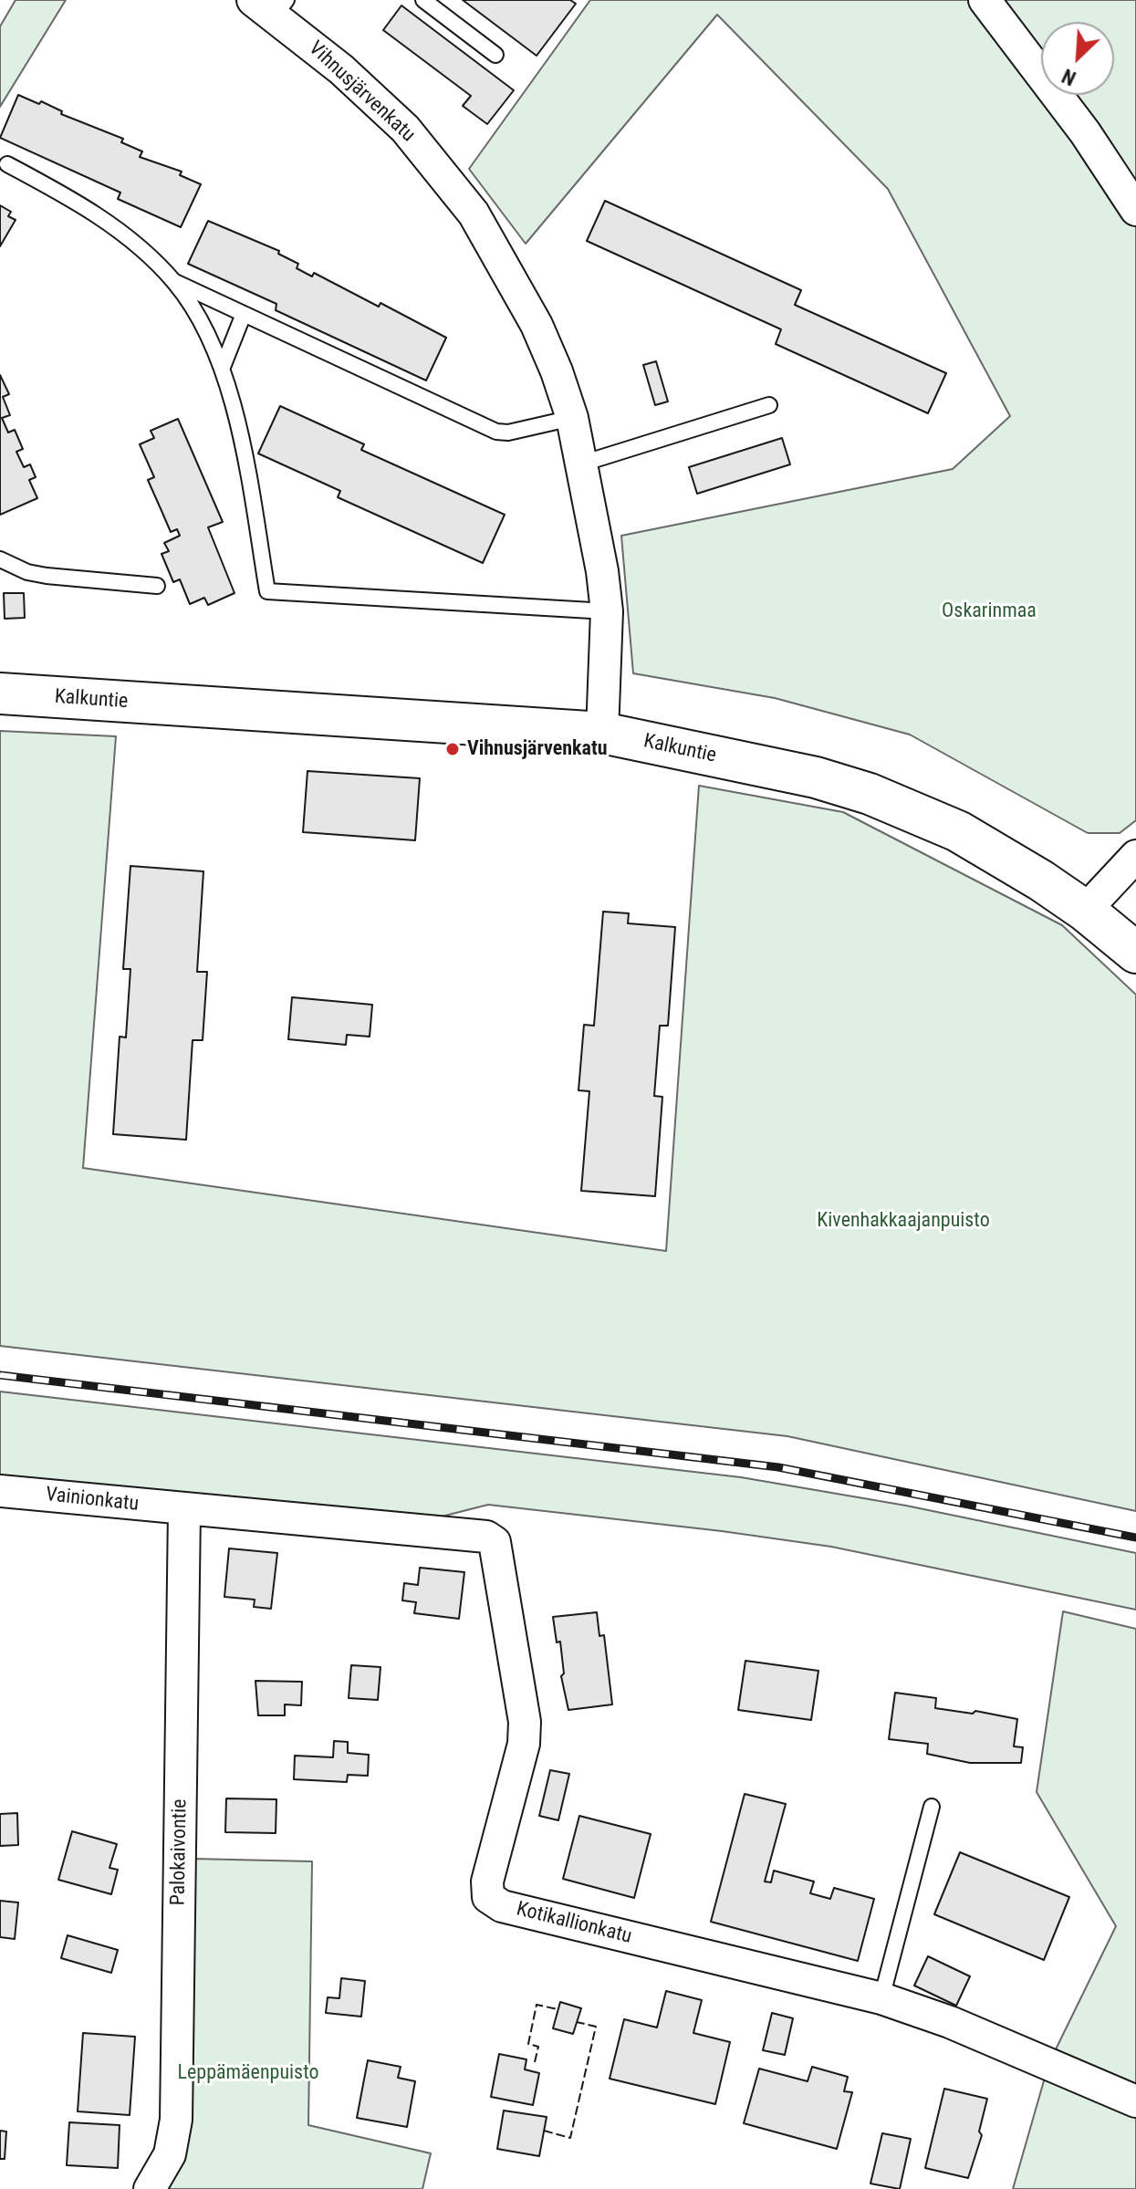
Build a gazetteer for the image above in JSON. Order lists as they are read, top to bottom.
{
  "streets": {
    "street": [
      "Vihnusjärvenkatu",
      "Kalkuntie",
      "Vainionkatu",
      "Palokaivontie",
      "Kotikallionkatu"
    ]
  },
  "crossings": [
    ["Vihnusjärvenkatu", "Kalkuntie"],
    ["Vainionkatu", "Palokaivontie"],
    ["Vainionkatu", "Kotikallionkatu"],
    ["Palokaivontie", "Kotikallionkatu"]
  ],
  "parks": ["Oskarinmaa", "Kivenhakkaajanpuisto", "Leppämäenpuisto"],
  "places": ["Vihnusjärvenkatu"],
  "north": "bottom left"
}
